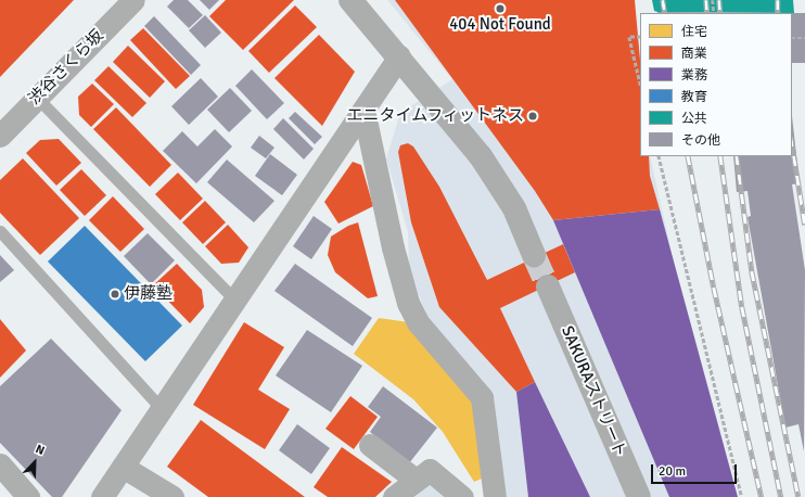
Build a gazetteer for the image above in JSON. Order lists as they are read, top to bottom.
{
  "streets": {
    "street": ["渋谷さくら坂", "SAKURAストリート"]
  },
  "places": ["404 Not Found", "エニタイムフィットネス", "伊藤塾"],
  "legend": [
    "住宅",
    "商業",
    "業務",
    "教育",
    "公共",
    "その他"
  ],
  "scale_bar": "20 m",
  "north": "top right"
}
